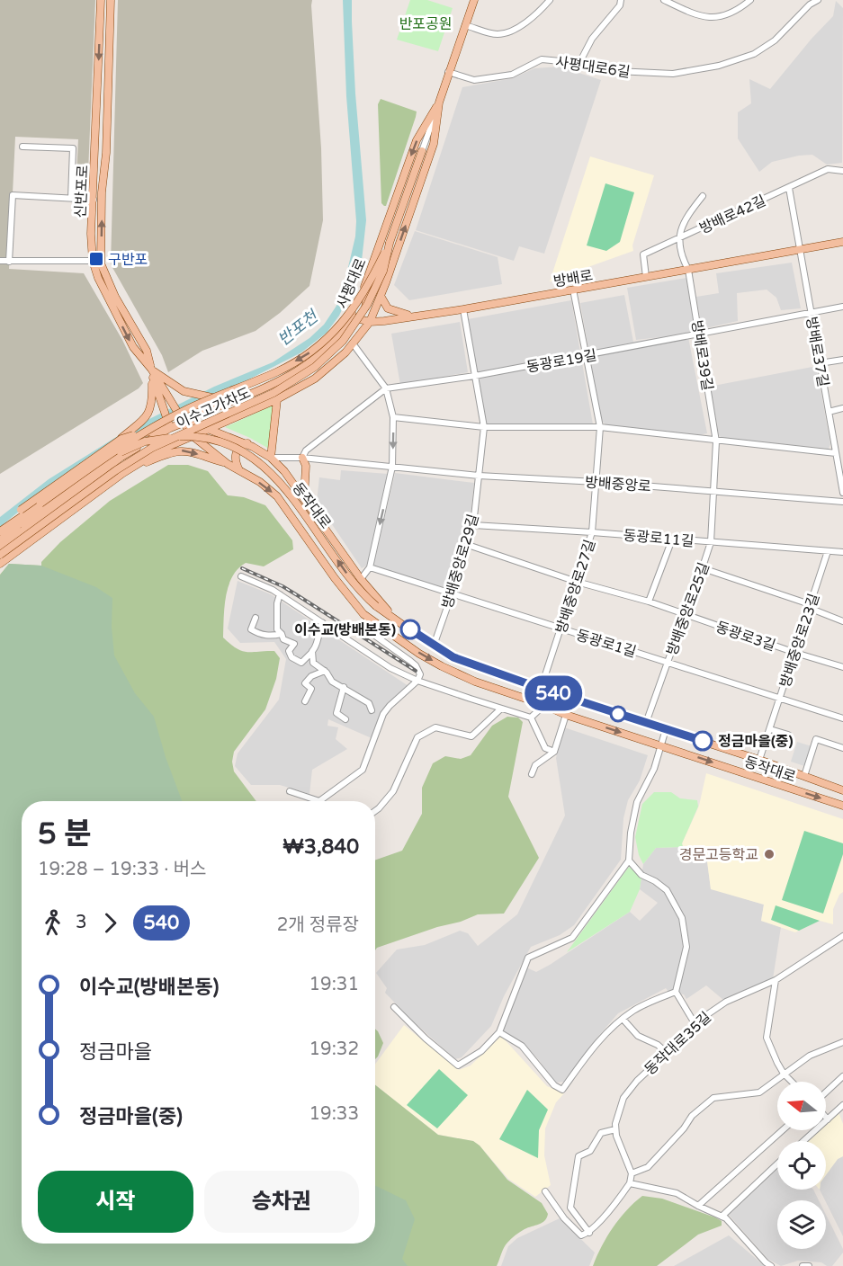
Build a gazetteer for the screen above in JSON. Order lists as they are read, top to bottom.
{
  "streets": {
    "main road": [
      "신반포로",
      "방배로",
      "사평대로",
      "이수고가차도",
      "동작대로"
    ],
    "street": [
      "사평대로6길",
      "방배로42길",
      "방배로37길",
      "방배로39길",
      "동광로19길",
      "방배중앙로",
      "동광로11길",
      "방배중앙로29길",
      "방배중앙로27길",
      "방배중앙로25길",
      "동광로3길",
      "방배중앙로23길",
      "동광로1길",
      "동작대로35길"
    ]
  },
  "crossings": [
    ["사평대로6길", "사평대로"],
    ["신반포로", "사평대로"],
    ["신반포로", "동작대로"],
    ["방배로42길", "방배로"],
    ["방배로42길", "방배로39길"],
    ["방배로", "사평대로"],
    ["방배로", "방배로37길"],
    ["방배로", "방배로39길"],
    ["방배로", "방배중앙로29길"],
    ["방배로", "방배중앙로27길"],
    ["사평대로", "이수고가차도"],
    ["사평대로", "동작대로"],
    ["방배로37길", "동광로19길"],
    ["방배로39길", "동광로19길"],
    ["방배로39길", "방배중앙로"],
    ["방배로39길", "방배중앙로25길"],
    ["동광로19길", "방배중앙로"],
    ["동광로19길", "방배중앙로29길"],
    ["동광로19길", "방배중앙로27길"],
    ["방배중앙로", "동작대로"],
    ["방배중앙로", "방배중앙로29길"],
    ["방배중앙로", "방배중앙로27길"],
    ["방배중앙로", "방배중앙로25길"],
    ["동작대로", "방배중앙로29길"],
    ["동작대로", "방배중앙로27길"],
    ["동작대로", "방배중앙로25길"],
    ["동작대로", "방배중앙로23길"],
    ["동광로11길", "방배중앙로29길"],
    ["동광로11길", "방배중앙로27길"],
    ["동광로11길", "방배중앙로25길"],
    ["동광로11길", "방배중앙로23길"],
    ["방배중앙로29길", "동광로3길"],
    ["방배중앙로29길", "동광로1길"],
    ["방배중앙로27길", "동광로3길"],
    ["방배중앙로27길", "동광로1길"],
    ["방배중앙로25길", "동광로3길"],
    ["방배중앙로25길", "동광로1길"],
    ["동광로3길", "방배중앙로23길"],
    ["방배중앙로23길", "동광로1길"]
  ],
  "water": ["반포천"],
  "parks": ["반포공원"],
  "places": {
    "transit": ["구반포"],
    "other": ["이수교(방배본동)", "정금마을(중)", "경문고등학교"]
  },
  "lines": ["bus line 540"],
  "north": "left",
  "page": {
    "on_map": "540",
    "heading": ["5 분", "19:28 – 19:33 · 버스", "₩3,840"],
    "legs": ["3", "540", "2개 정류장"],
    "list": [
      {
        "name": "이수교(방배본동)",
        "value": "19:31"
      },
      {
        "name": "정금마을",
        "value": "19:32"
      },
      {
        "name": "정금마을(중)",
        "value": "19:33"
      }
    ],
    "buttons": ["시작", "승차권"]
  }
}
